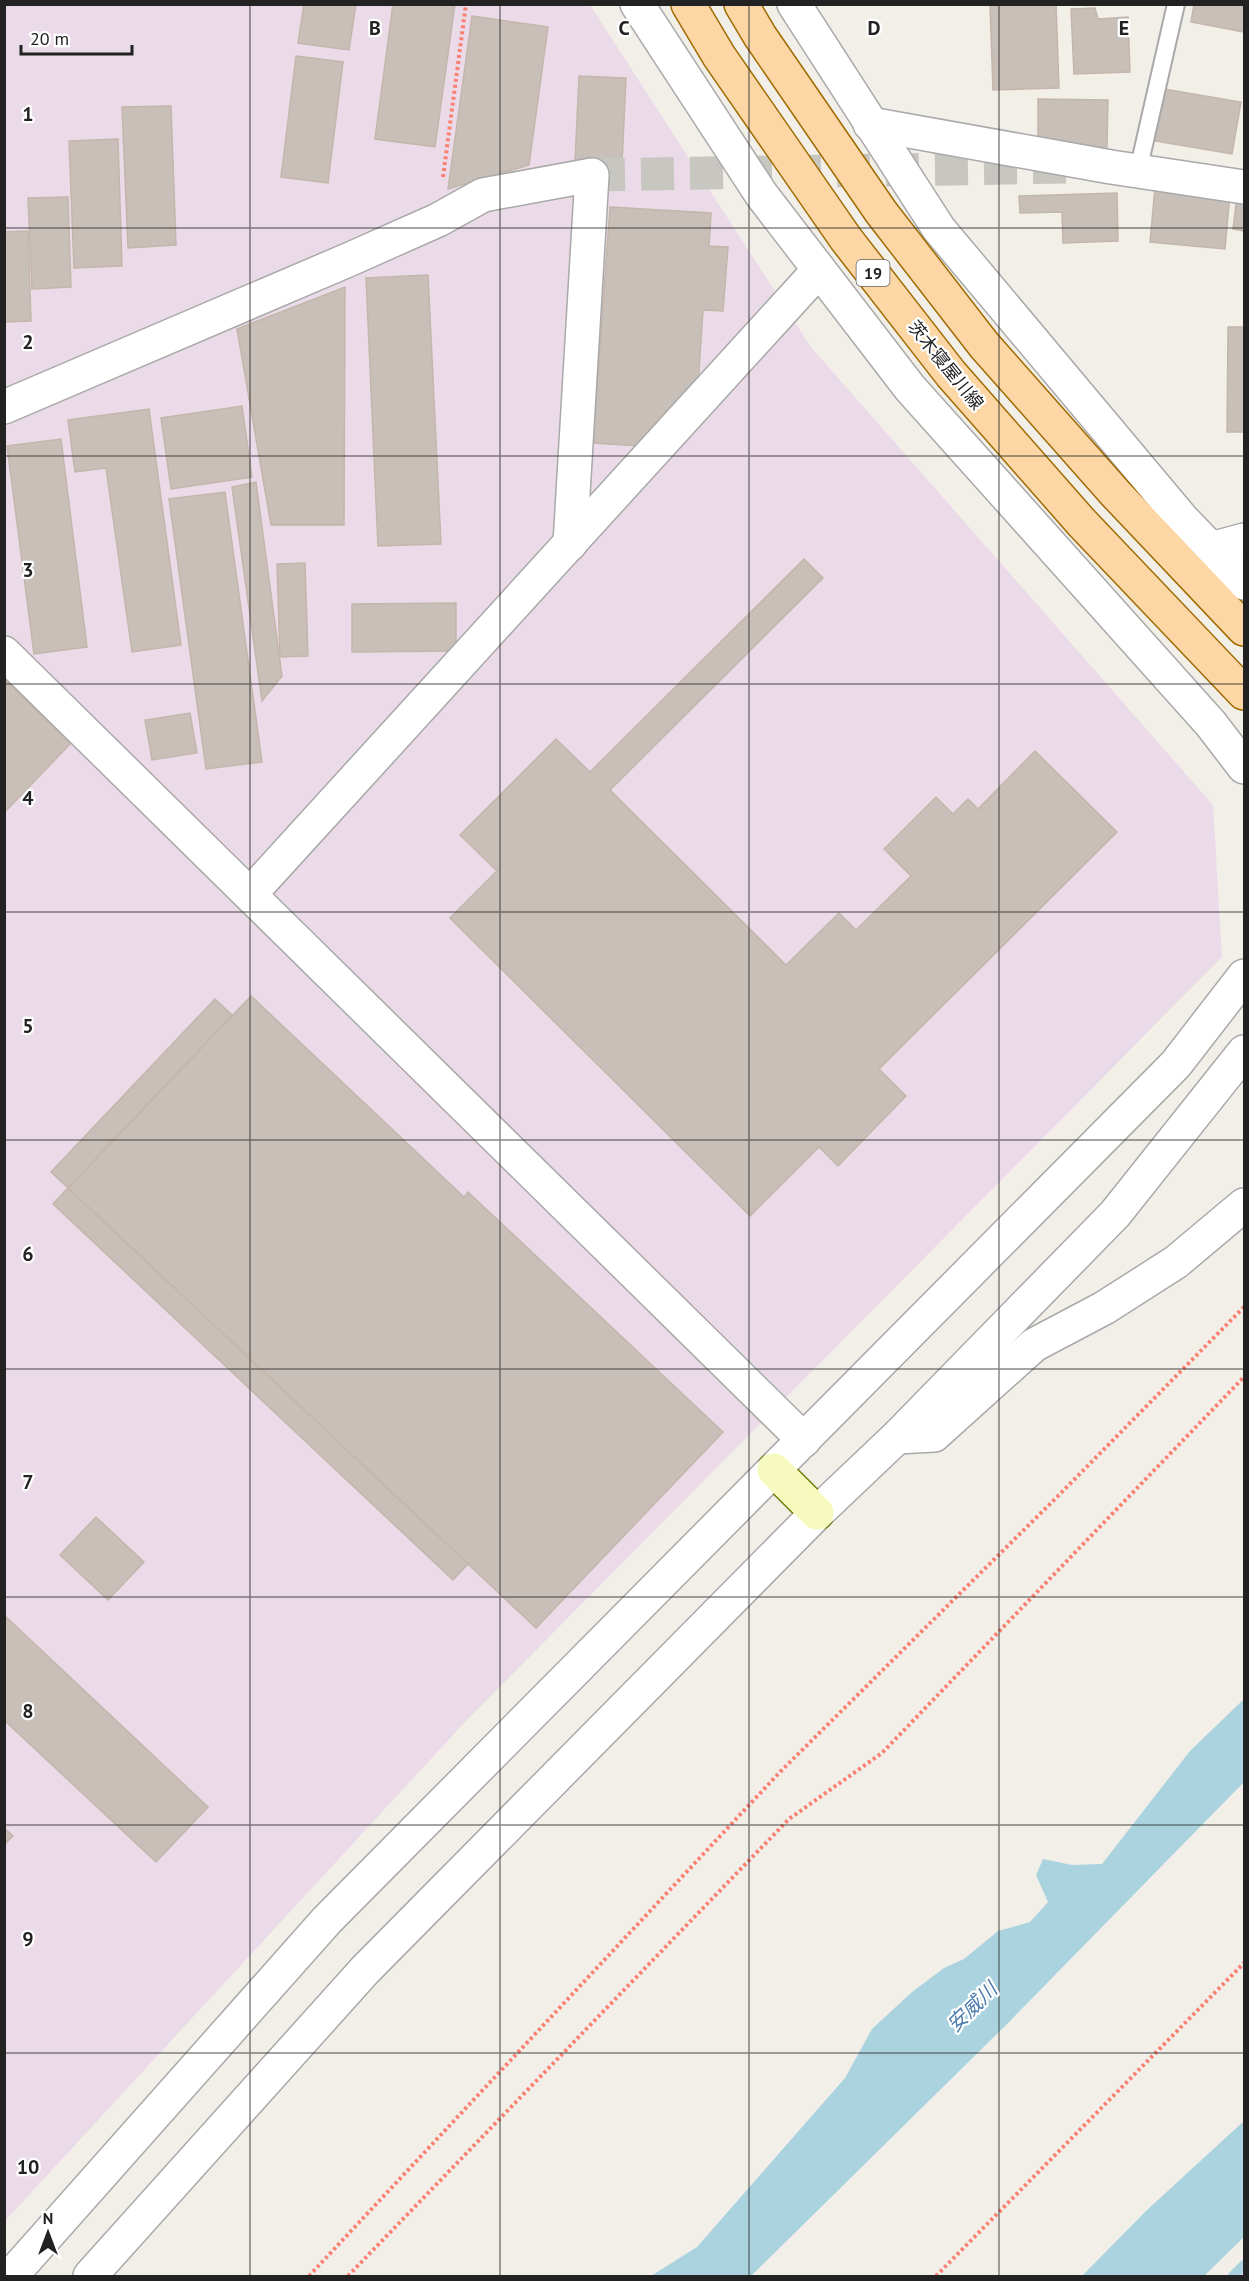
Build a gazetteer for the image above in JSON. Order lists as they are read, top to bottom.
{
  "streets": {
    "main road": ["19", "茨木寝屋川線"]
  },
  "water": ["安威川"],
  "scale_bar": "20 m",
  "north": "top",
  "grid": {
    "columns": [
      "B",
      "C",
      "D",
      "E"
    ],
    "rows": [
      "1",
      "2",
      "3",
      "4",
      "5",
      "6",
      "7",
      "8",
      "9",
      "10"
    ]
  }
}
